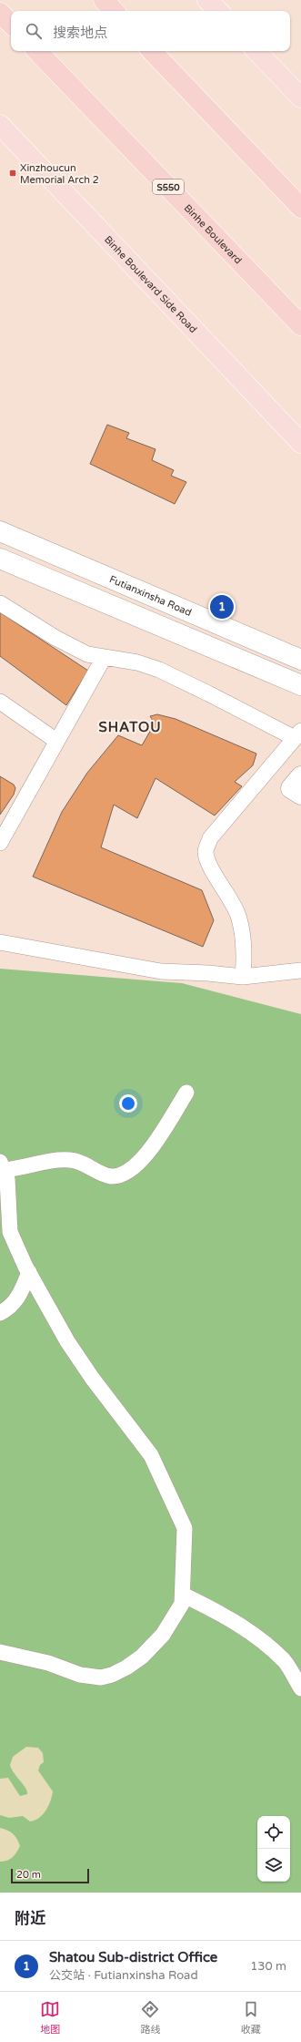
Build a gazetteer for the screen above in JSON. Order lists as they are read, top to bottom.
{
  "streets": {
    "highway": ["S550", "Binhe Boulevard"],
    "main road": ["Binhe Boulevard Side Road"],
    "street": ["Futianxinsha Road"]
  },
  "districts": ["SHATOU"],
  "places": {
    "transit": ["Xinzhoucun Memorial Arch 2"]
  },
  "scale_bar": "20 m",
  "page": {
    "search": "搜索地点",
    "pins": "1",
    "scale": "20 m",
    "heading": "附近",
    "list": [
      {
        "mark": "1",
        "name": "Shatou Sub-district Office",
        "note": "公交站 · Futianxinsha Road",
        "value": "130 m"
      }
    ],
    "nav": ["地图", "路线", "收藏"]
  }
}
